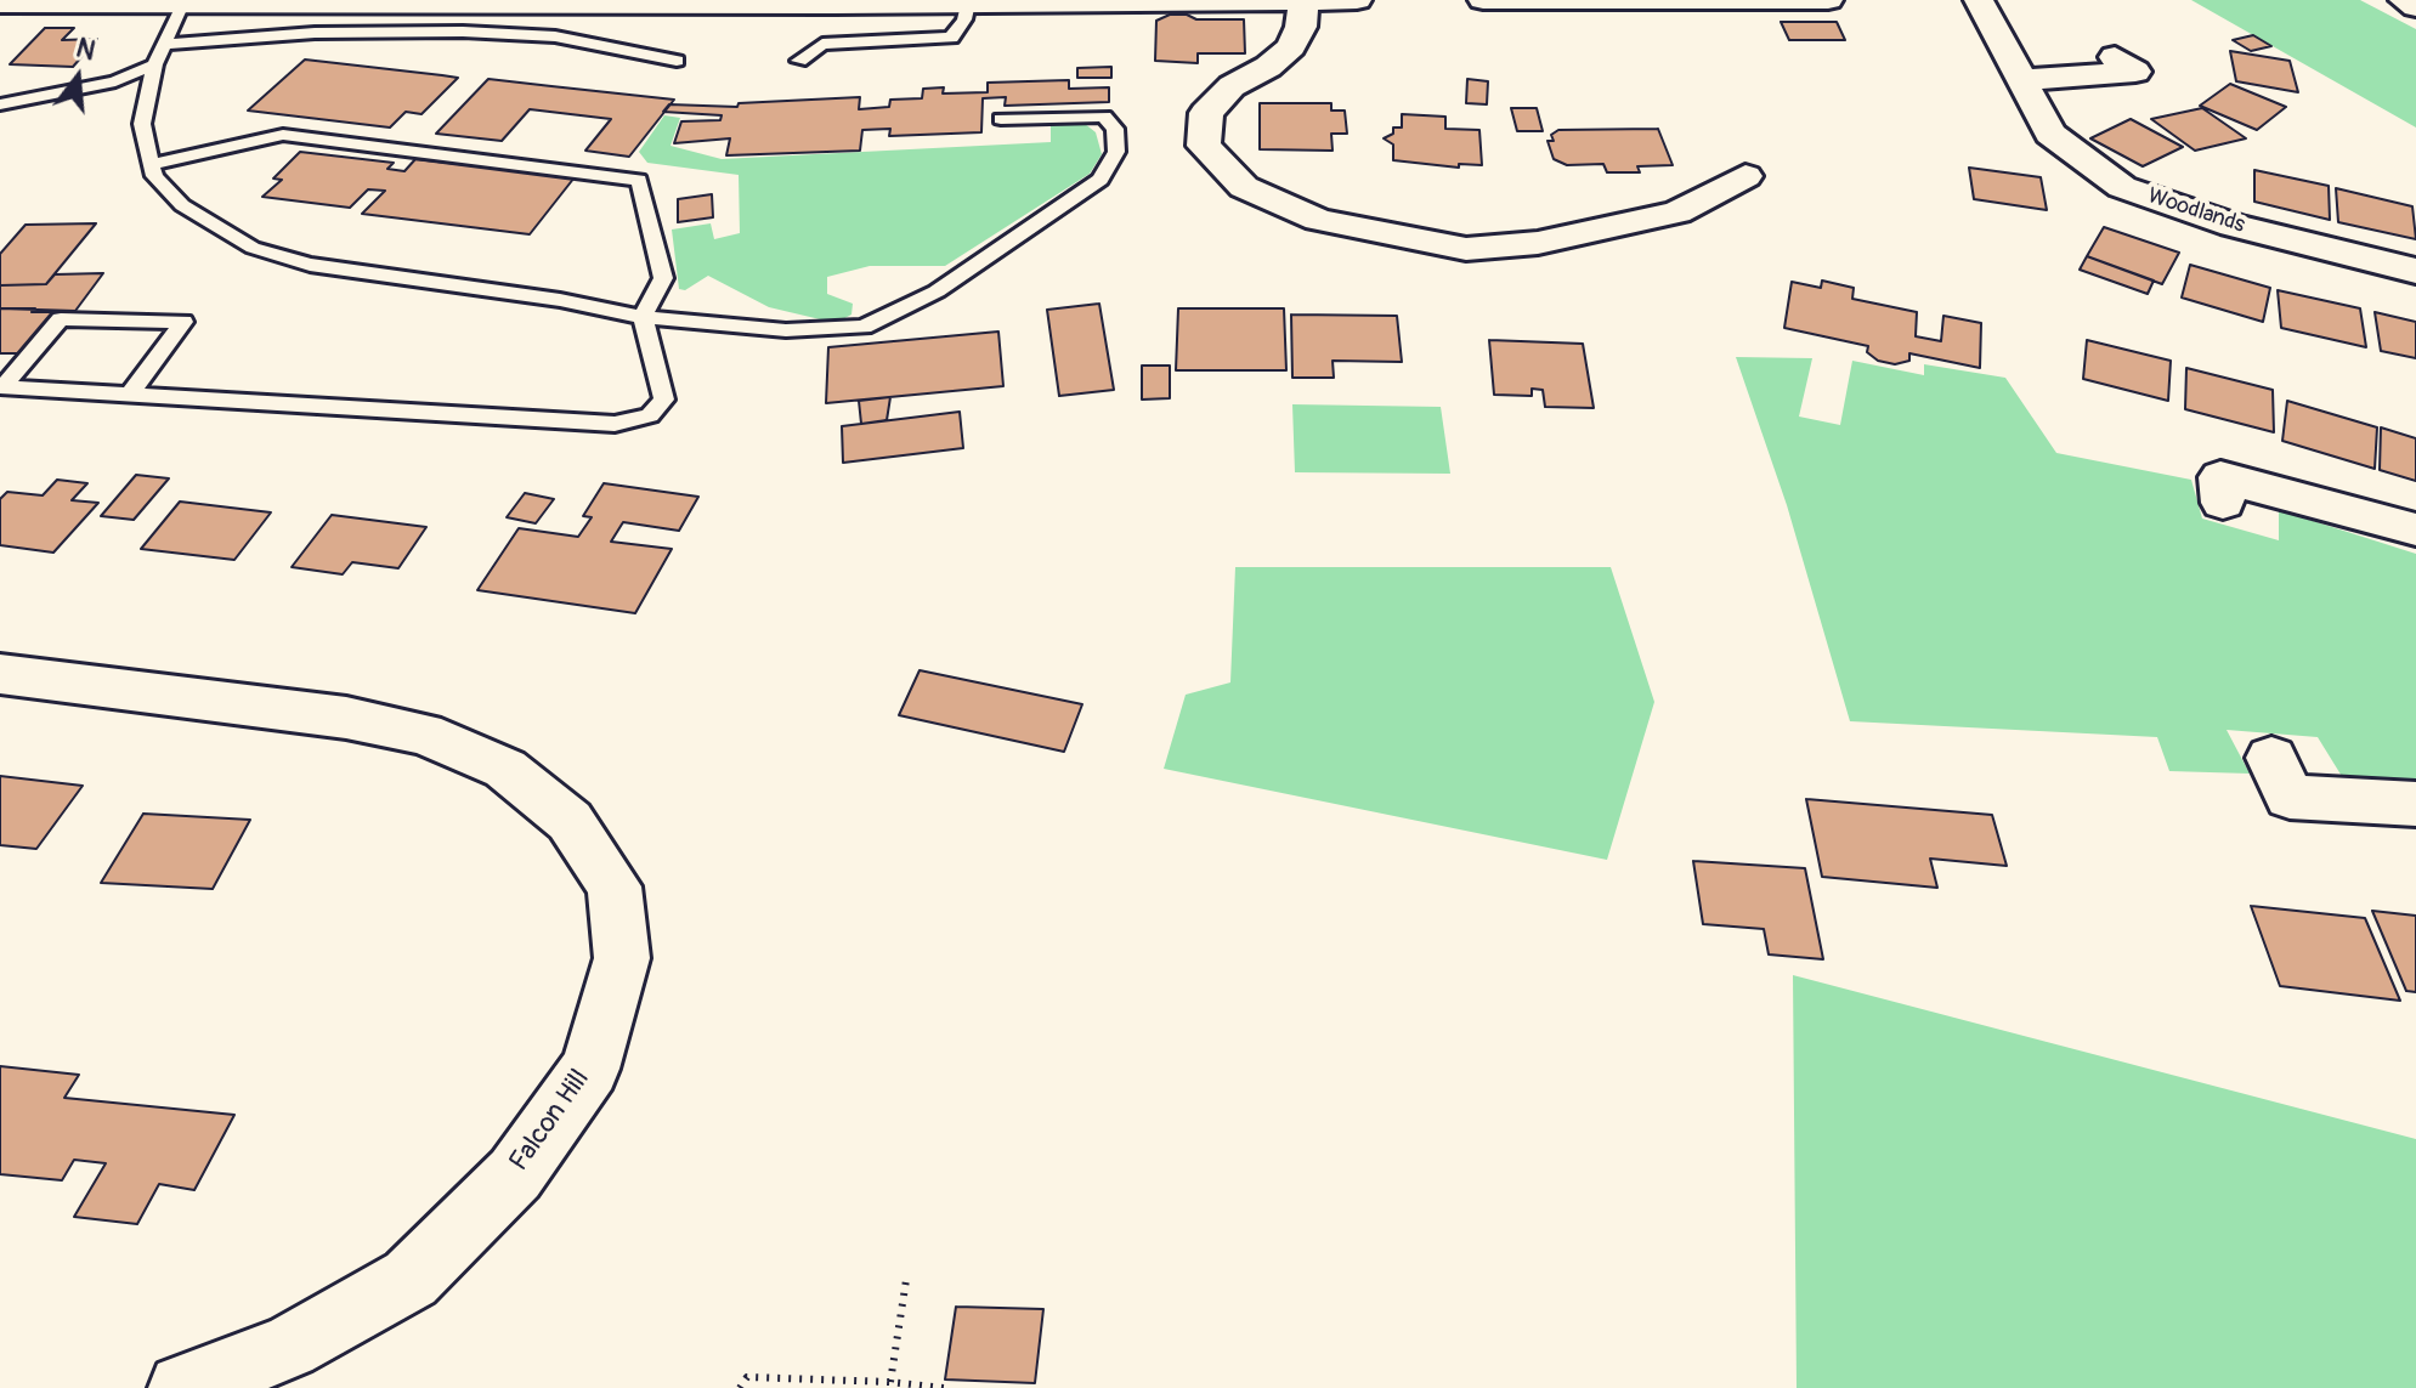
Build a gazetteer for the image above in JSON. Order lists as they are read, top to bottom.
{
  "streets": {
    "street": ["Woodlands", "Falcon Hill"]
  },
  "north": "top"
}
